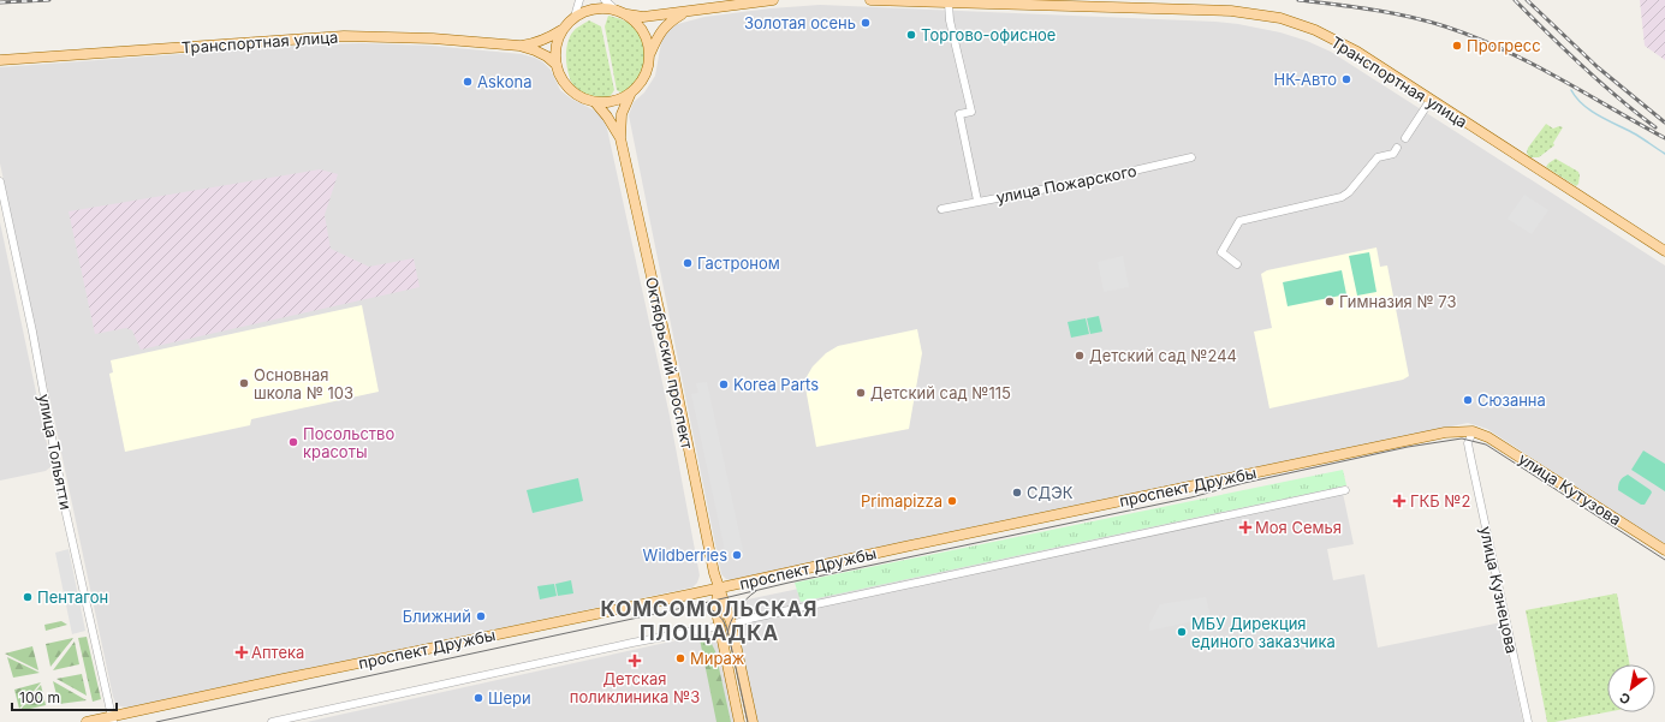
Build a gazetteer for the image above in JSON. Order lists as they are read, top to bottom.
{
  "streets": {
    "main road": [
      "Транспортная улица",
      "Октябрьский проспект",
      "проспект Дружбы",
      "улица Кутузова"
    ],
    "street": ["улица Пожарского", "улица Тольятти", "улица Кузнецова"]
  },
  "crossings": [
    ["Транспортная улица", "Октябрьский проспект"],
    ["Октябрьский проспект", "проспект Дружбы"],
    ["улица Тольятти", "проспект Дружбы"],
    ["проспект Дружбы", "улица Кутузова"],
    ["проспект Дружбы", "улица Кузнецова"],
    ["улица Кутузова", "улица Кузнецова"]
  ],
  "districts": ["КОМСОМОЛЬСКАЯ ПЛОЩАДКА"],
  "places": {
    "other": [
      "Золотая осень",
      "Торгово-офисное",
      "Прогресс",
      "НК-Авто",
      "Askona",
      "Гастроном",
      "Гимназия № 73",
      "Детский сад №244",
      "Основная школа № 103",
      "Korea Parts",
      "Детский сад №115",
      "Сюзанна",
      "Посольство красоты",
      "СДЭК",
      "Primapizza",
      "Wildberries",
      "Пентагон",
      "Ближний",
      "МБУ Дирекция единого заказчика",
      "Мираж",
      "Шери"
    ],
    "health": [
      "ГКБ №2",
      "Моя Семья",
      "Аптека",
      "Детская поликлиника №3"
    ]
  },
  "scale_bar": "100 m",
  "north": "bottom left"
}
